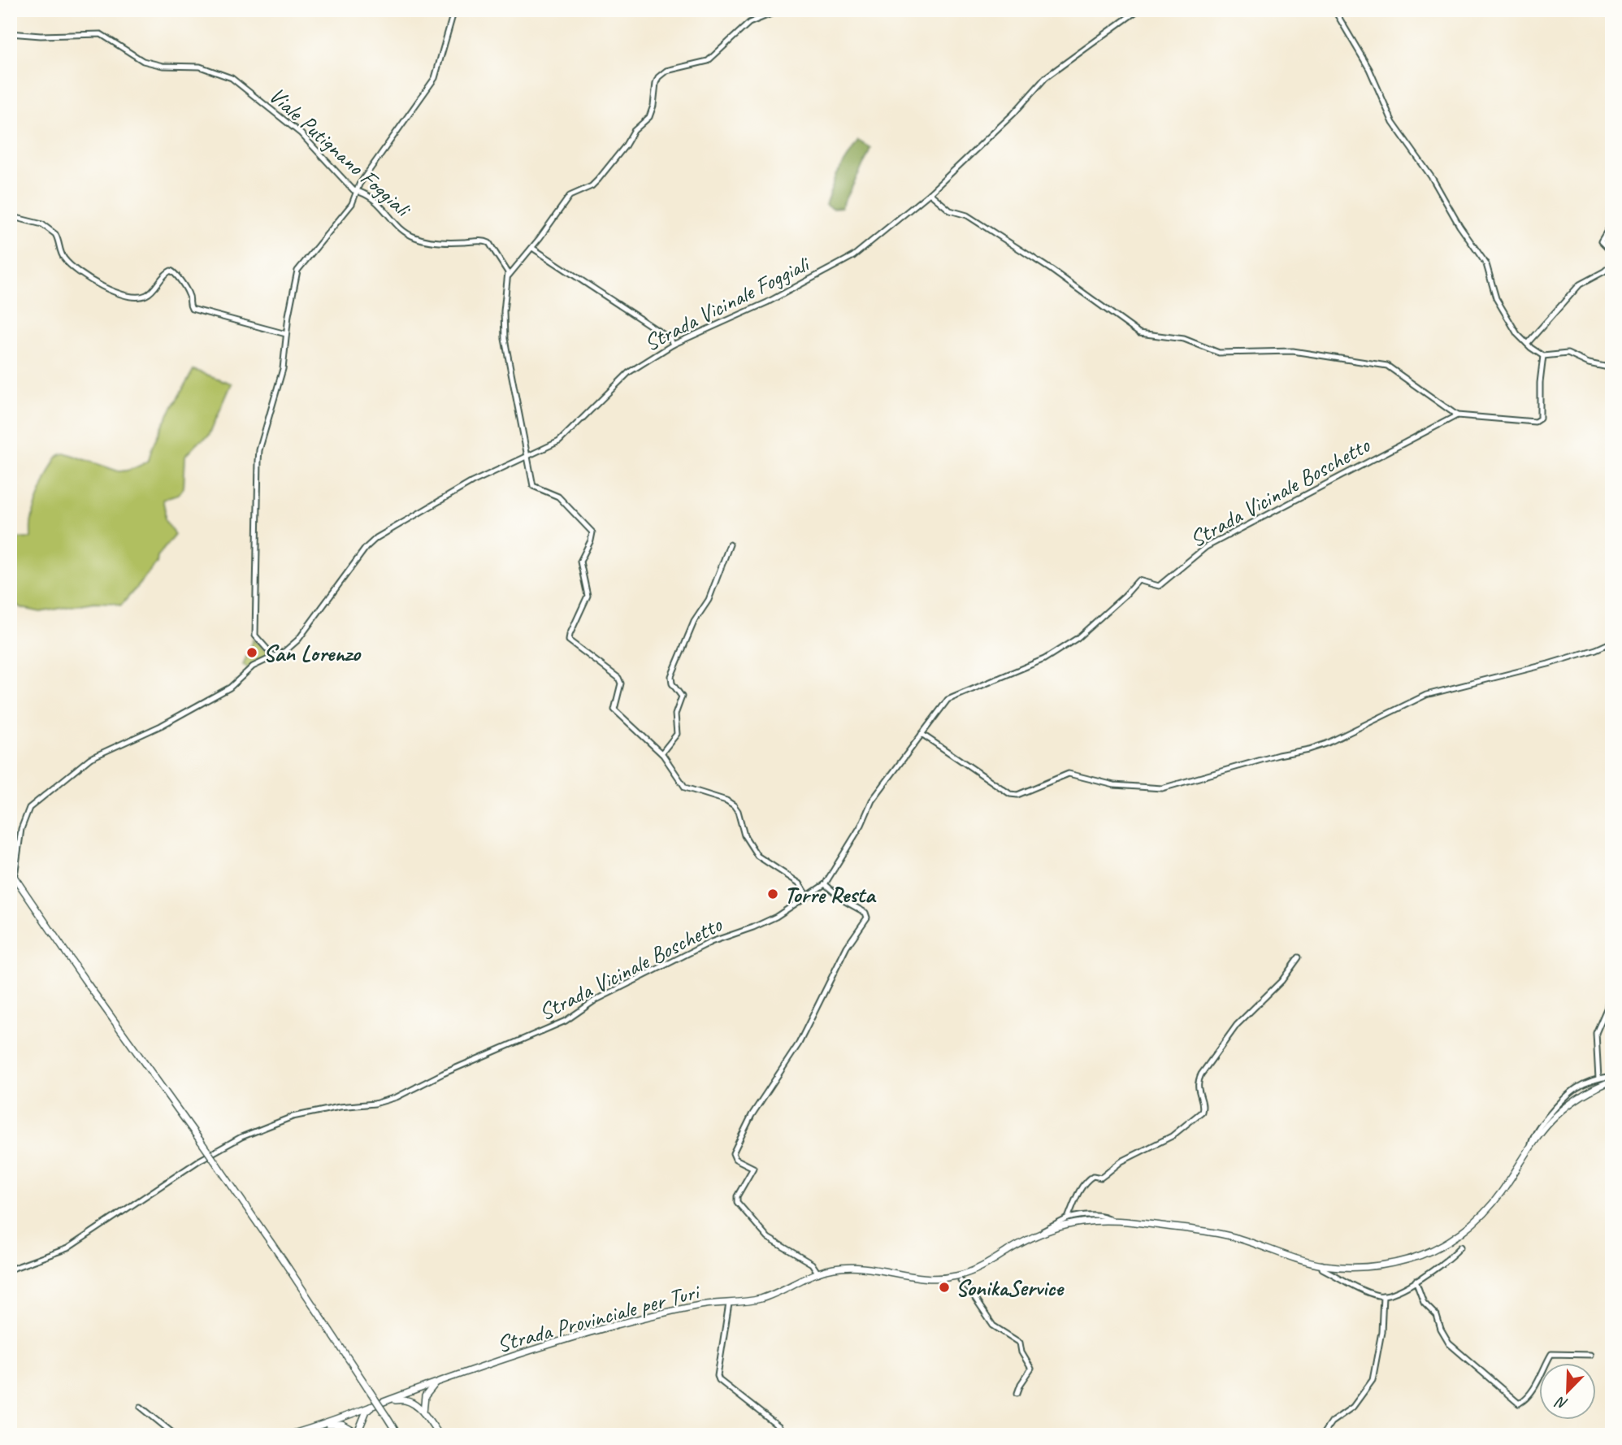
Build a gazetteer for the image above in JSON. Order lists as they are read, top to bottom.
{
  "streets": {
    "main road": ["Strada Provinciale per Turi"],
    "street": ["Viale Putignano Foggiali", "Strada Vicinale Foggiali", "Strada Vicinale Boschetto"]
  },
  "places": ["San Lorenzo", "Torre Resta", "SonikaService"],
  "north": "bottom left"
}
